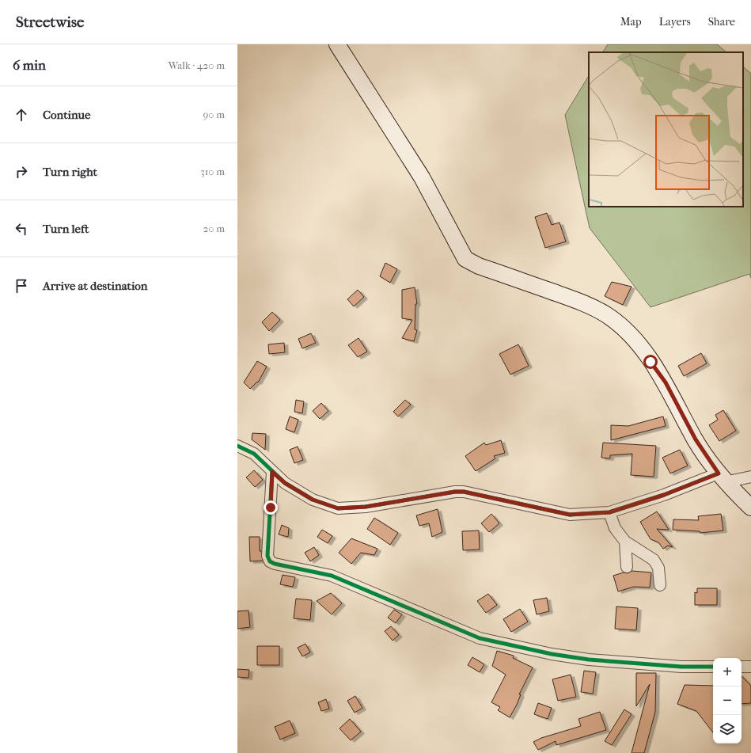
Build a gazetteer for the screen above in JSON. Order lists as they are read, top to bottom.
{
  "page": {
    "header": "Streetwise",
    "nav": ["Map", "Layers", "Share"],
    "heading": ["6 min", "Walk · 420 m"],
    "list": [
      ["Continue", "90 m"],
      ["Turn right", "310 m"],
      ["Turn left", "20 m"],
      "Arrive at destination"
    ],
    "map_buttons": ["+", "−"]
  }
}
